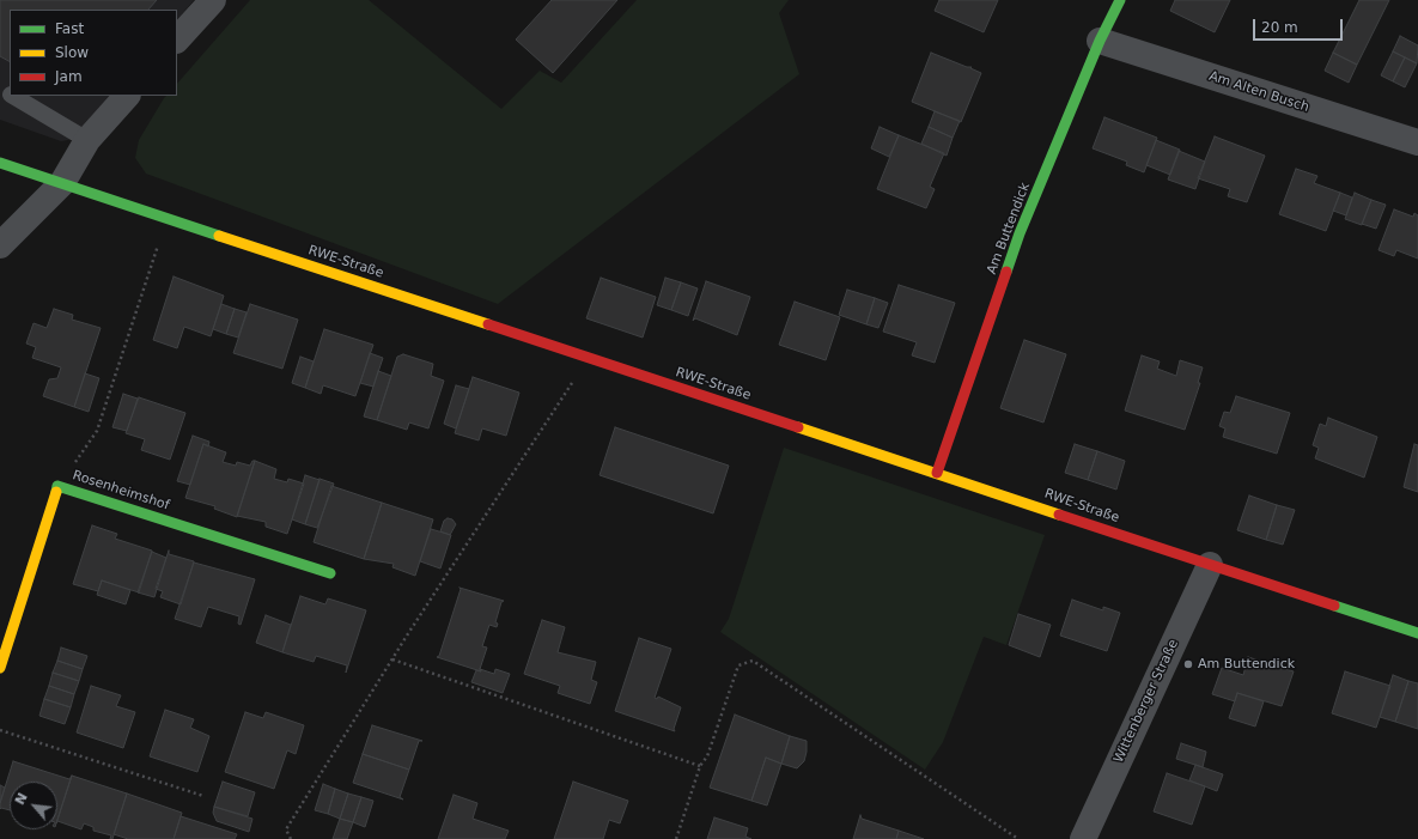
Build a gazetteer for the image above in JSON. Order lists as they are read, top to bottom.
{
  "streets": {
    "street": [
      "Am Alten Busch",
      "Am Buttendick",
      "RWE-Straße",
      "Rosenheimshof",
      "Wittenberger Straße"
    ]
  },
  "crossings": [
    ["Am Alten Busch", "Am Buttendick"],
    ["Am Buttendick", "RWE-Straße"],
    ["RWE-Straße", "Wittenberger Straße"]
  ],
  "places": ["Am Buttendick"],
  "legend": ["Fast", "Slow", "Jam"],
  "scale_bar": "20 m",
  "north": "top left"
}
